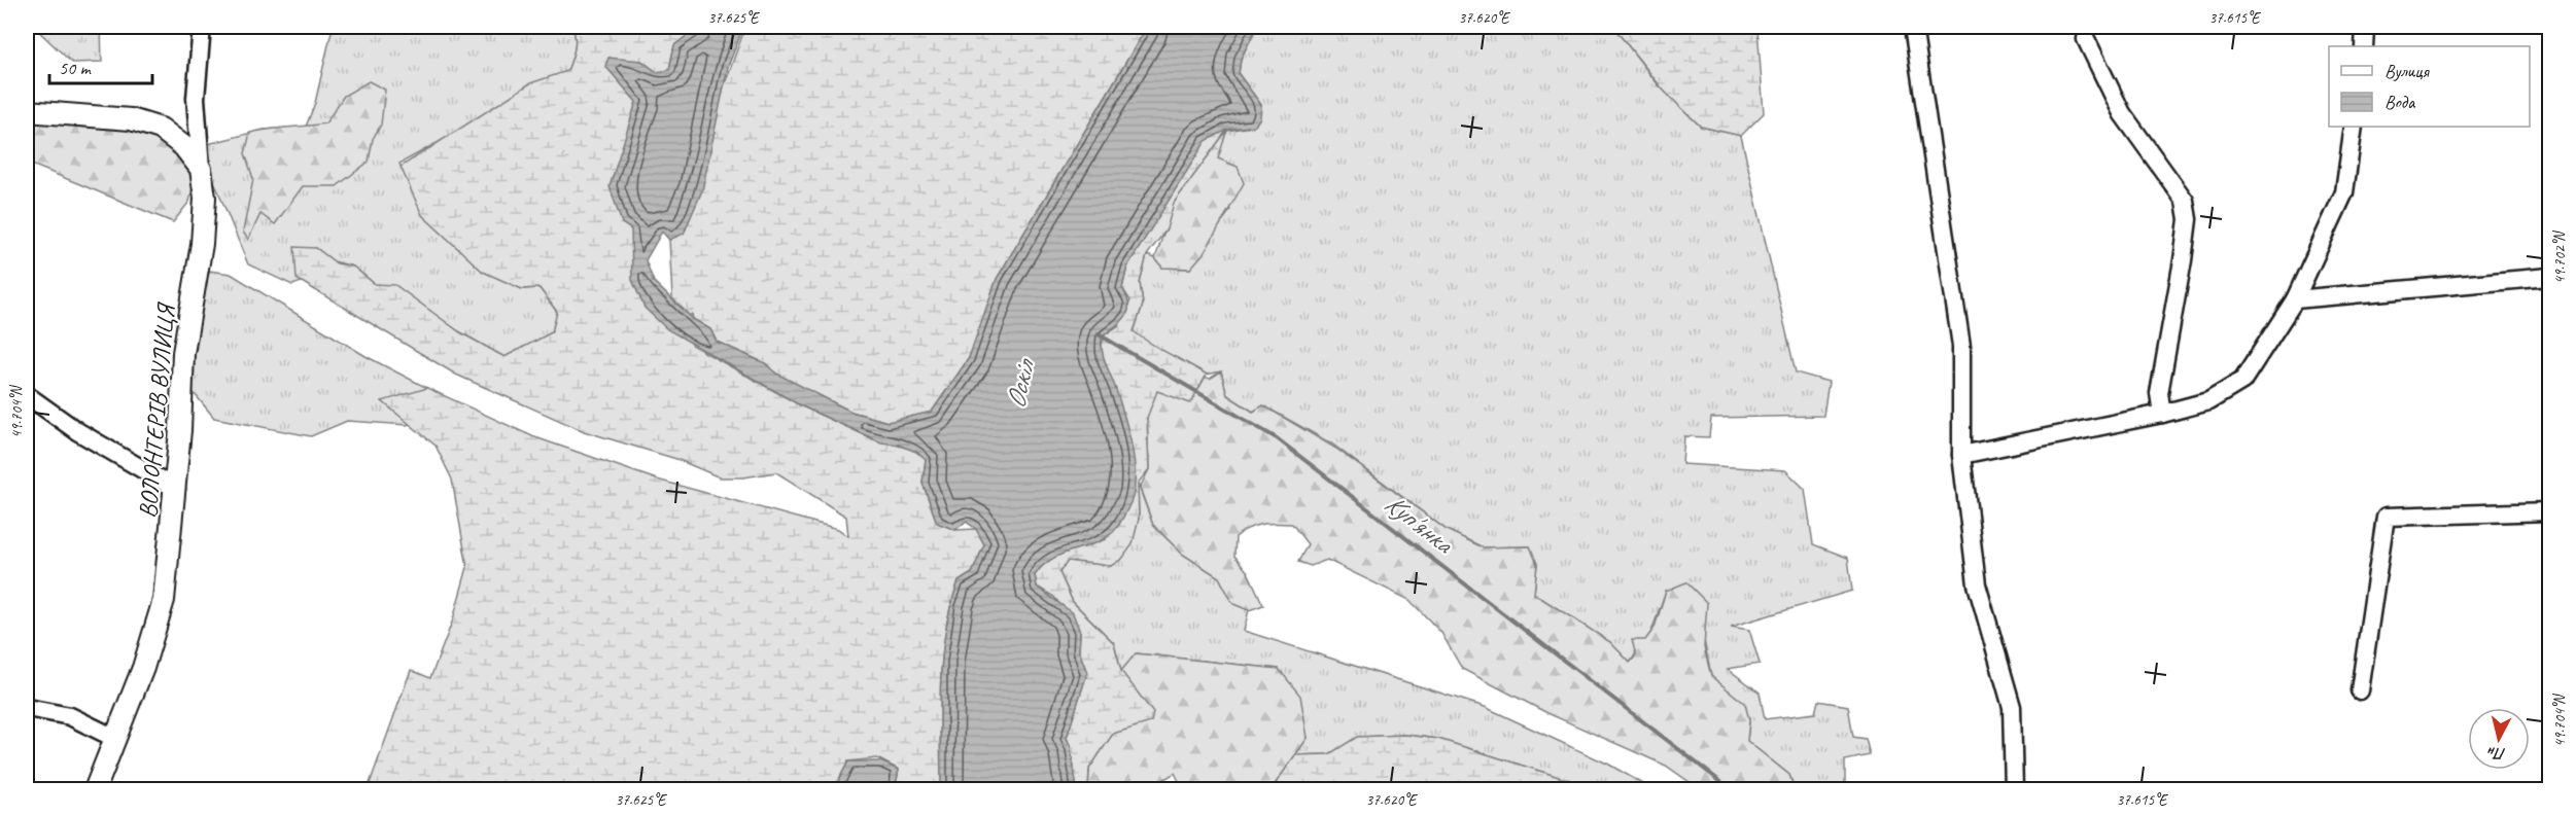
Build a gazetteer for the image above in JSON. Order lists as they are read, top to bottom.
{
  "streets": {
    "street": ["ВОЛОНТЕРІВ ВУЛИЦЯ"]
  },
  "water": ["Оскіл", "Куп'янка"],
  "legend": ["Вулиця", "Вода"],
  "scale_bar": "50 m",
  "north": "bottom",
  "coordinates": [
    "37.625°E",
    "37.620°E",
    "37.615°E",
    "49.702°N",
    "49.704°N"
  ]
}
